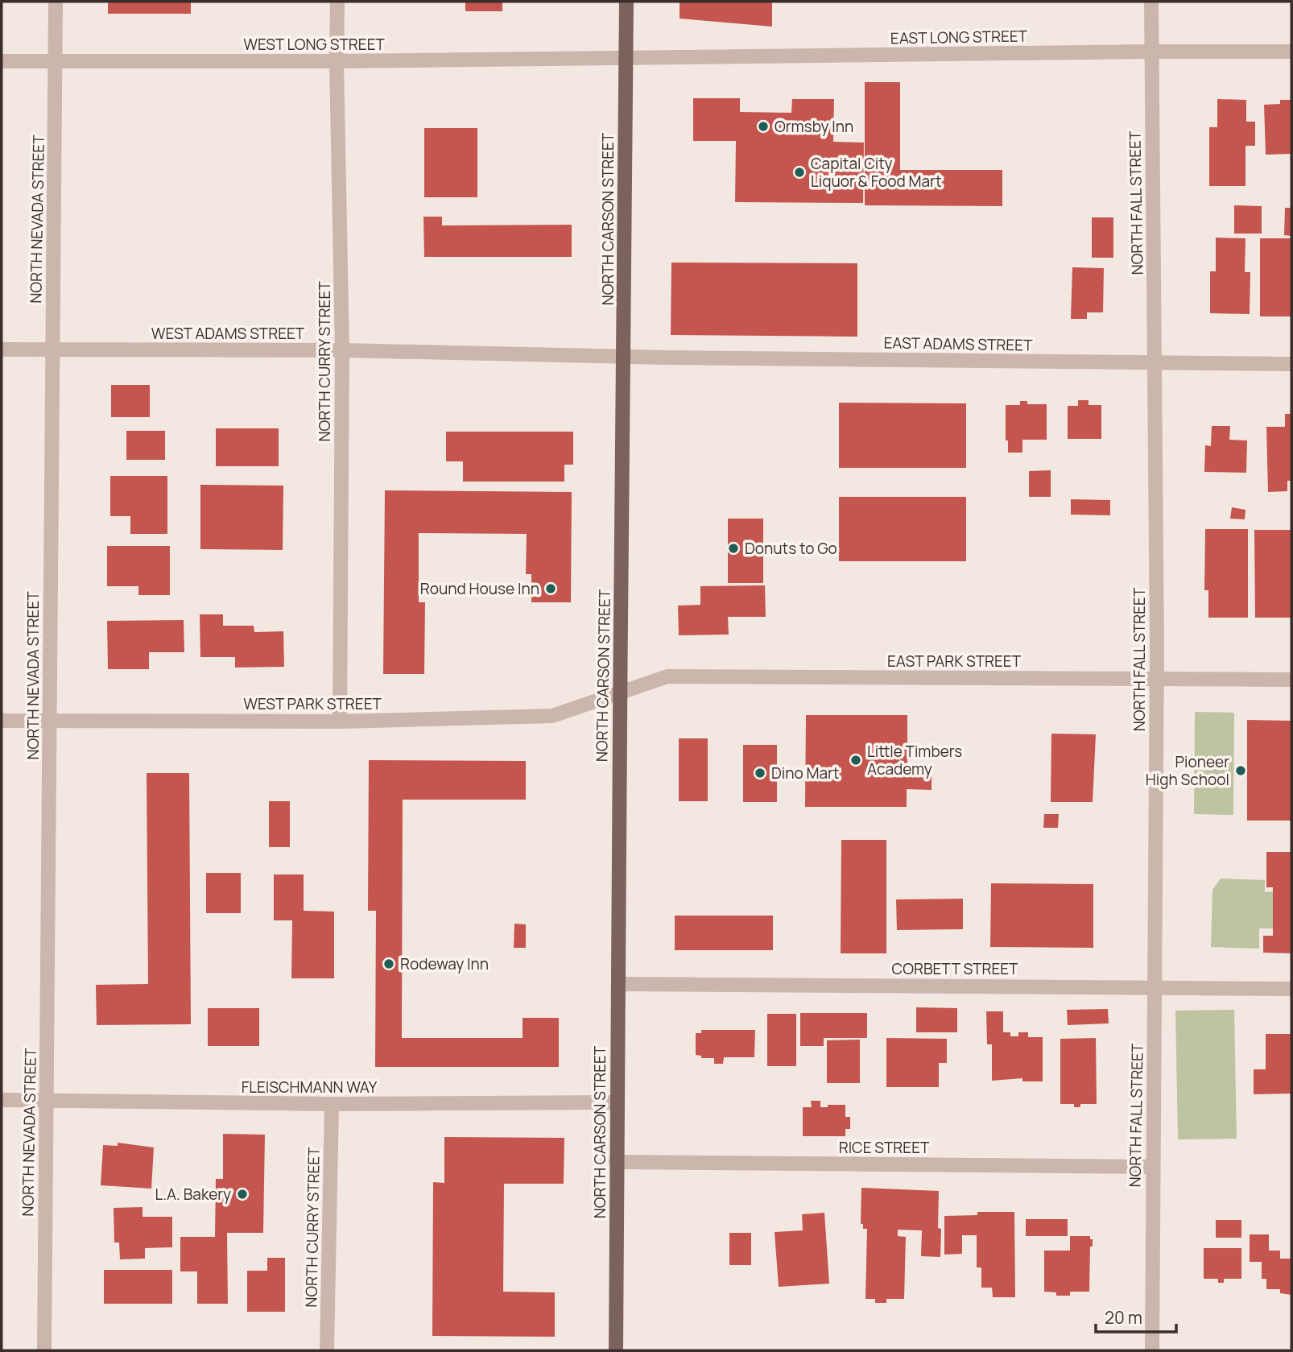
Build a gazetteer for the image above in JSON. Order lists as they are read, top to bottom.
{
  "streets": {
    "main road": ["NORTH CARSON STREET"],
    "street": [
      "EAST LONG STREET",
      "WEST LONG STREET",
      "NORTH FALL STREET",
      "NORTH NEVADA STREET",
      "WEST ADAMS STREET",
      "EAST ADAMS STREET",
      "NORTH CURRY STREET",
      "EAST PARK STREET",
      "WEST PARK STREET",
      "CORBETT STREET",
      "FLEISCHMANN WAY",
      "RICE STREET"
    ]
  },
  "crossings": [
    ["EAST LONG STREET", "WEST LONG STREET"],
    ["EAST LONG STREET", "NORTH FALL STREET"],
    ["EAST LONG STREET", "NORTH CARSON STREET"],
    ["WEST LONG STREET", "NORTH NEVADA STREET"],
    ["WEST LONG STREET", "NORTH CARSON STREET"],
    ["WEST LONG STREET", "NORTH CURRY STREET"],
    ["NORTH FALL STREET", "EAST ADAMS STREET"],
    ["NORTH FALL STREET", "EAST PARK STREET"],
    ["NORTH FALL STREET", "CORBETT STREET"],
    ["NORTH FALL STREET", "RICE STREET"],
    ["NORTH NEVADA STREET", "WEST ADAMS STREET"],
    ["NORTH NEVADA STREET", "WEST PARK STREET"],
    ["NORTH NEVADA STREET", "FLEISCHMANN WAY"],
    ["NORTH CARSON STREET", "WEST ADAMS STREET"],
    ["NORTH CARSON STREET", "EAST ADAMS STREET"],
    ["NORTH CARSON STREET", "EAST PARK STREET"],
    ["NORTH CARSON STREET", "WEST PARK STREET"],
    ["NORTH CARSON STREET", "CORBETT STREET"],
    ["NORTH CARSON STREET", "FLEISCHMANN WAY"],
    ["NORTH CARSON STREET", "RICE STREET"],
    ["WEST ADAMS STREET", "EAST ADAMS STREET"],
    ["WEST ADAMS STREET", "NORTH CURRY STREET"],
    ["NORTH CURRY STREET", "WEST PARK STREET"],
    ["NORTH CURRY STREET", "FLEISCHMANN WAY"],
    ["EAST PARK STREET", "WEST PARK STREET"]
  ],
  "places": [
    "Ormsby Inn",
    "Capital City Liquor & Food Mart",
    "Donuts to Go",
    "Round House Inn",
    "Little Timbers Academy",
    "Pioneer High School",
    "Dino Mart",
    "Rodeway Inn",
    "L.A. Bakery"
  ],
  "scale_bar": "20 m"
}
